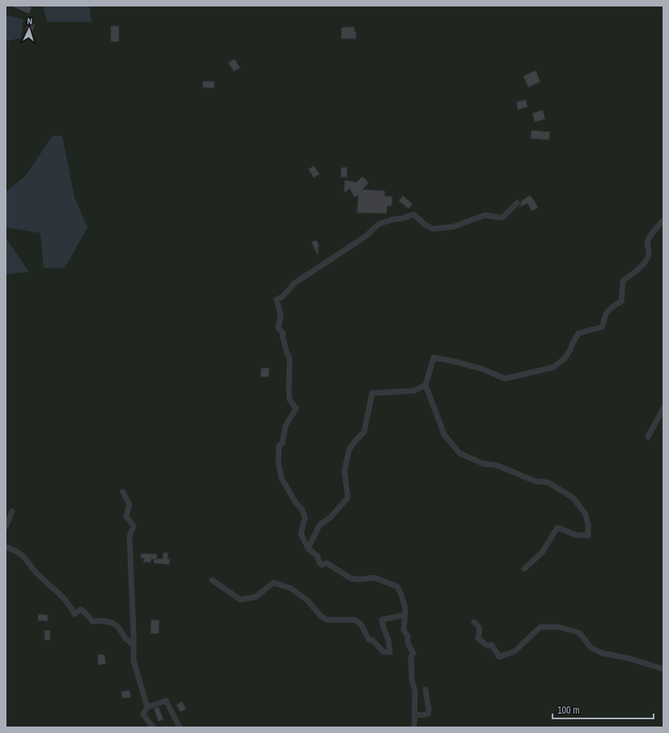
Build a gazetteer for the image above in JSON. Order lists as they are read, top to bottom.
{
  "scale_bar": "100 m",
  "north": "top"
}
